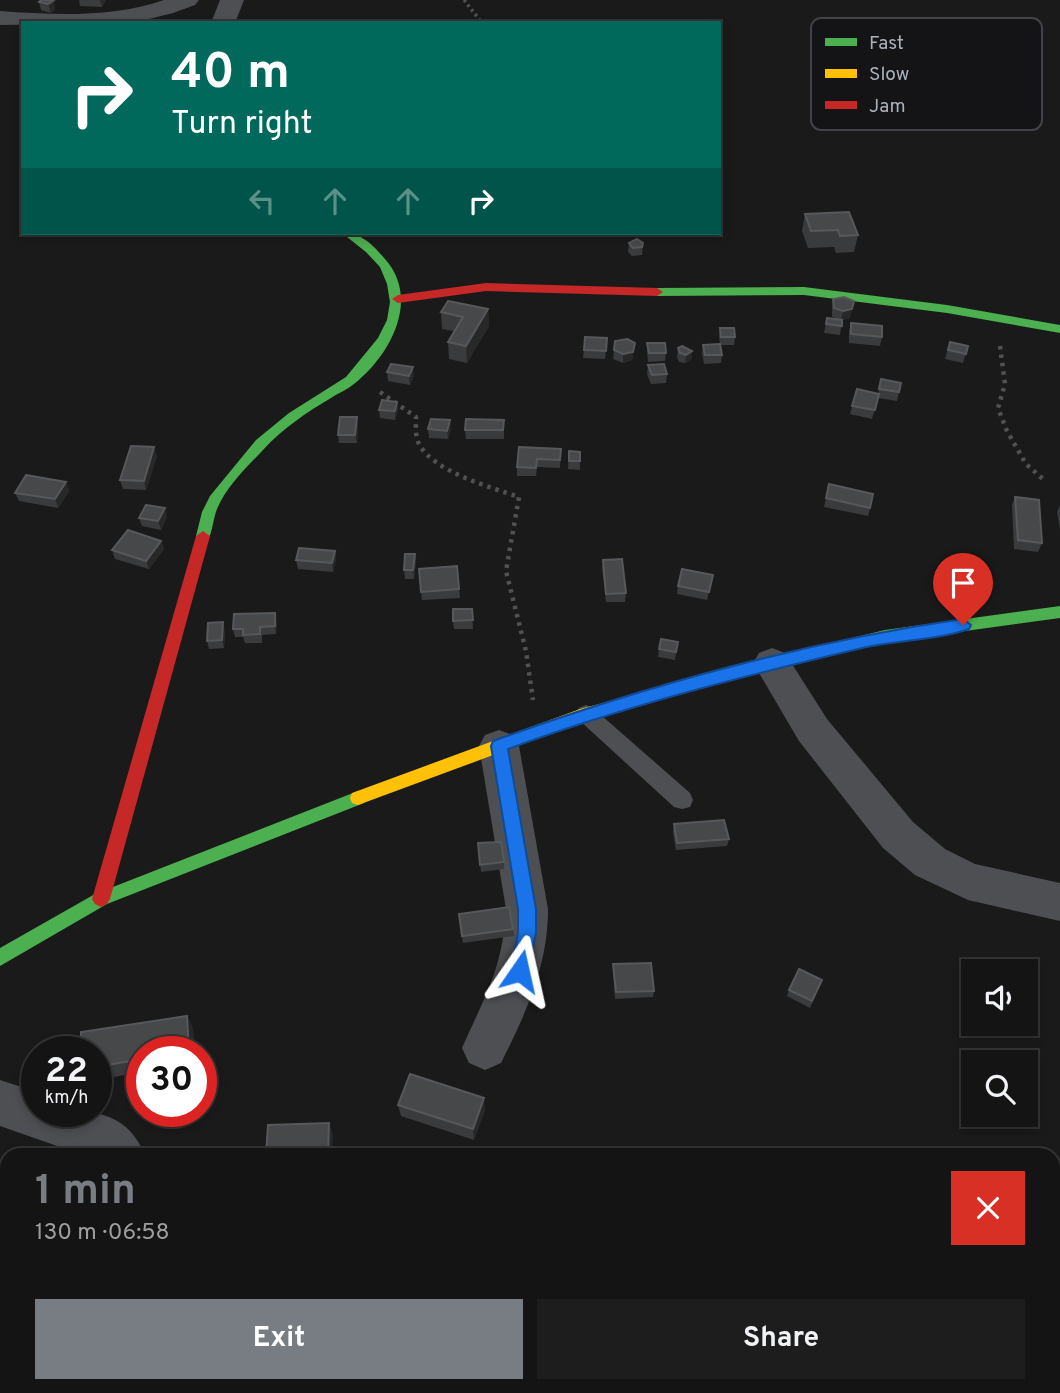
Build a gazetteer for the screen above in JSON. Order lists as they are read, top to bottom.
{
  "legend": ["Fast", "Slow", "Jam"],
  "page": {
    "turn": ["40 m", "Turn right"],
    "speed": "22 km/h",
    "limit": "30",
    "heading": ["1 min", "130 m · 06:58"],
    "buttons": ["Exit", "Share"]
  }
}
